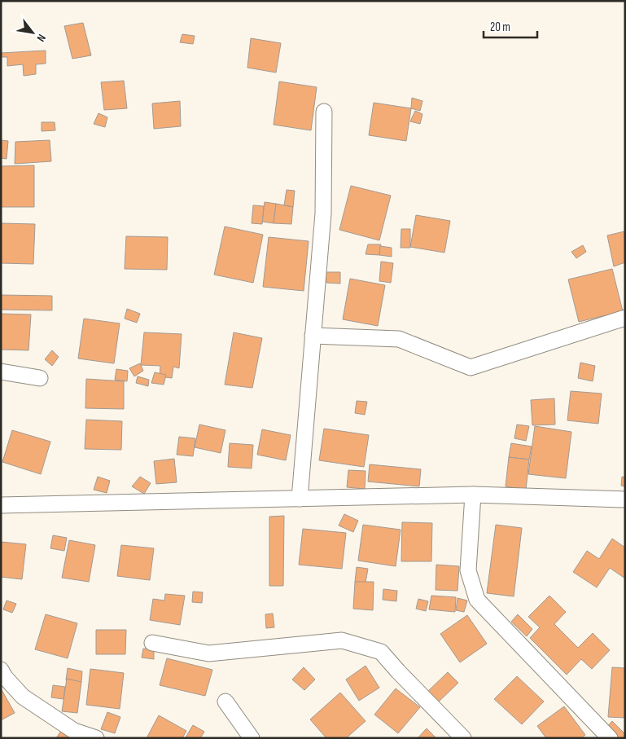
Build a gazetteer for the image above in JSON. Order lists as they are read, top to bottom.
{
  "scale_bar": "20 m",
  "north": "bottom right"
}
